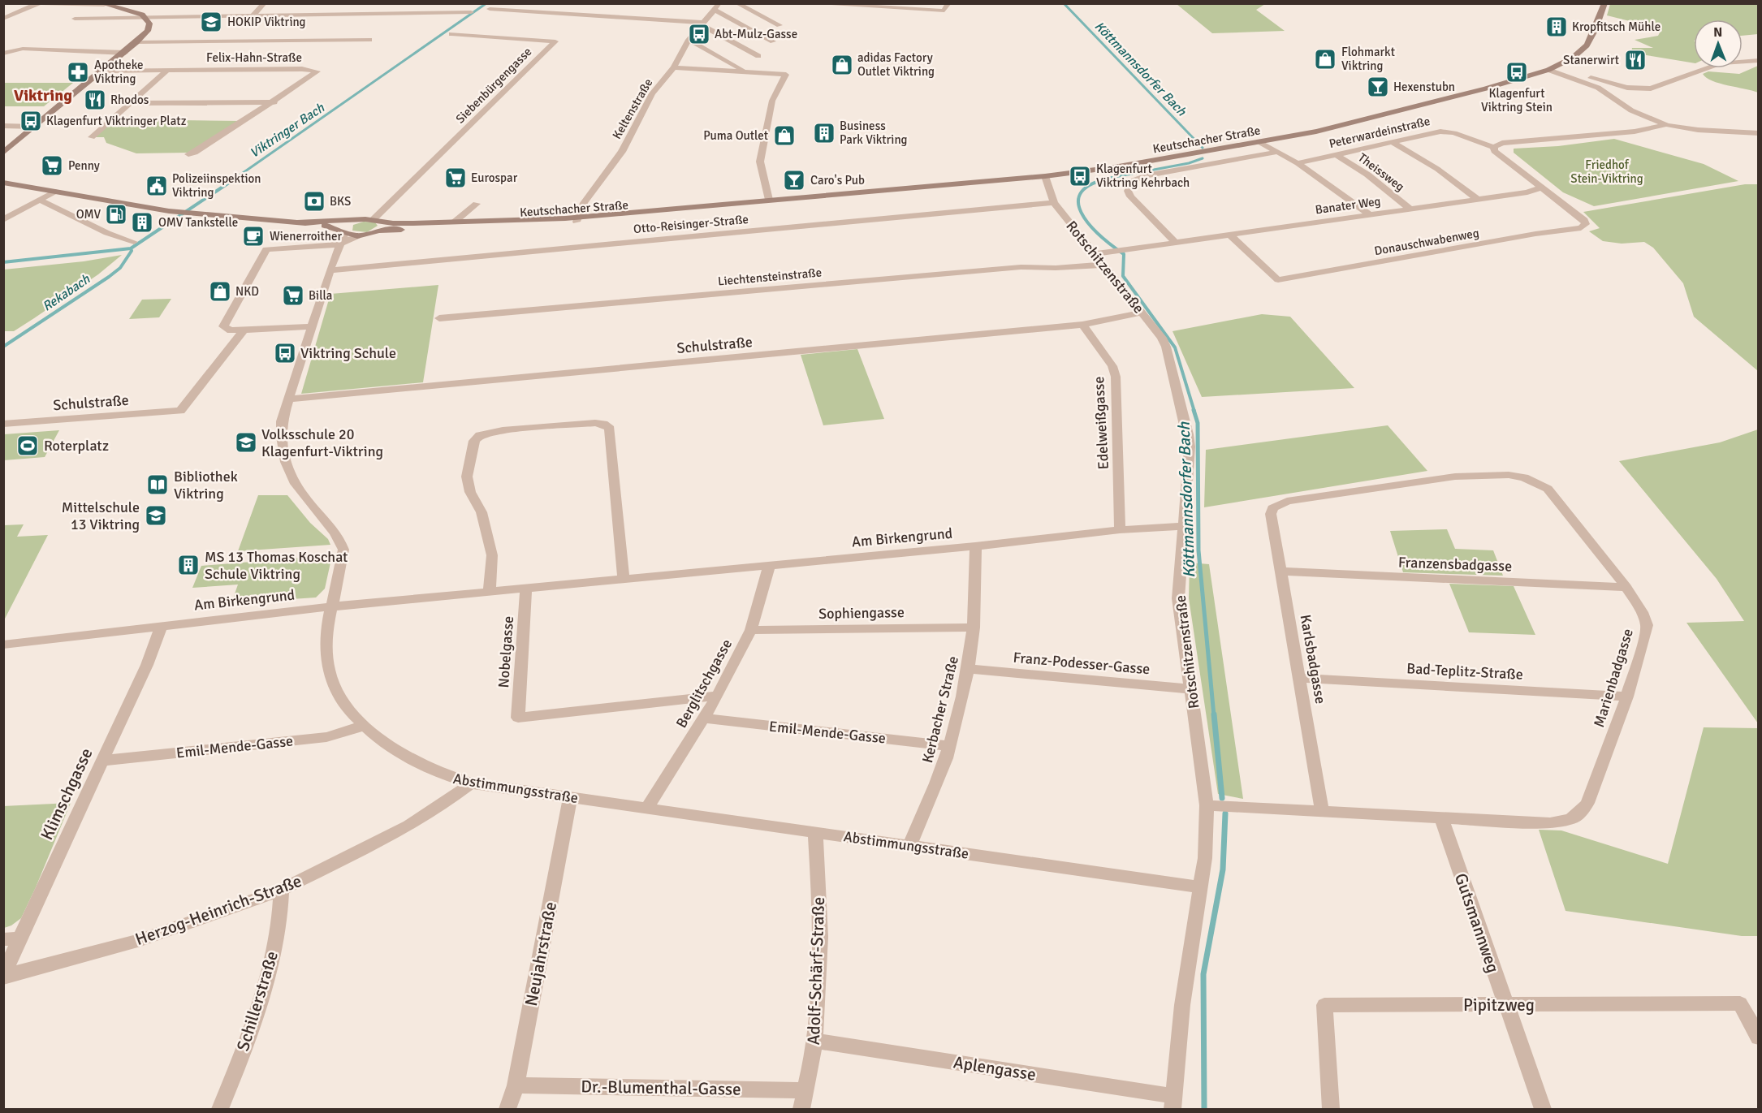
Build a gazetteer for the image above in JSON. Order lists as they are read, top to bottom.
{
  "streets": {
    "main road": ["Keutschacher Straße"],
    "street": [
      "Felix-Hahn-Straße",
      "Siebenbürgengasse",
      "Keltenstraße",
      "Peterwardeinstraße",
      "Theissweg",
      "Banater Weg",
      "Otto-Reisinger-Straße",
      "Donauschwabenweg",
      "Rotschitzenstraße",
      "Liechtensteinstraße",
      "Schulstraße",
      "Edelweißgasse",
      "Am Birkengrund",
      "Franzensbadgasse",
      "Sophiengasse",
      "Nobelgasse",
      "Karlsbadgasse",
      "Franz-Podesser-Gasse",
      "Bad-Teplitz-Straße",
      "Marienbadgasse",
      "Berglitschgasse",
      "Kerbacher Straße",
      "Emil-Mende-Gasse",
      "Abstimmungsstraße",
      "Klimschgasse",
      "Herzog-Heinrich-Straße",
      "Gutsmannweg",
      "Neujahrstraße",
      "Adolf-Schärf-Straße",
      "Schillerstraße",
      "Pipitzweg",
      "Aplengasse",
      "Dr.-Blumenthal-Gasse"
    ]
  },
  "crossings": [
    ["Siebenbürgengasse", "Keutschacher Straße"],
    ["Keltenstraße", "Keutschacher Straße"],
    ["Peterwardeinstraße", "Theissweg"],
    ["Keutschacher Straße", "Rotschitzenstraße"],
    ["Keutschacher Straße", "Abstimmungsstraße"],
    ["Theissweg", "Banater Weg"],
    ["Banater Weg", "Donauschwabenweg"],
    ["Banater Weg", "Rotschitzenstraße"],
    ["Otto-Reisinger-Straße", "Rotschitzenstraße"],
    ["Otto-Reisinger-Straße", "Abstimmungsstraße"],
    ["Rotschitzenstraße", "Liechtensteinstraße"],
    ["Rotschitzenstraße", "Schulstraße"],
    ["Rotschitzenstraße", "Am Birkengrund"],
    ["Rotschitzenstraße", "Franz-Podesser-Gasse"],
    ["Rotschitzenstraße", "Marienbadgasse"],
    ["Rotschitzenstraße", "Abstimmungsstraße"],
    ["Rotschitzenstraße", "Aplengasse"],
    ["Schulstraße", "Edelweißgasse"],
    ["Schulstraße", "Abstimmungsstraße"],
    ["Edelweißgasse", "Am Birkengrund"],
    ["Am Birkengrund", "Nobelgasse"],
    ["Am Birkengrund", "Berglitschgasse"],
    ["Am Birkengrund", "Kerbacher Straße"],
    ["Am Birkengrund", "Abstimmungsstraße"],
    ["Am Birkengrund", "Klimschgasse"],
    ["Franzensbadgasse", "Karlsbadgasse"],
    ["Franzensbadgasse", "Marienbadgasse"],
    ["Sophiengasse", "Berglitschgasse"],
    ["Sophiengasse", "Kerbacher Straße"],
    ["Nobelgasse", "Berglitschgasse"],
    ["Karlsbadgasse", "Bad-Teplitz-Straße"],
    ["Karlsbadgasse", "Marienbadgasse"],
    ["Franz-Podesser-Gasse", "Kerbacher Straße"],
    ["Bad-Teplitz-Straße", "Marienbadgasse"],
    ["Marienbadgasse", "Gutsmannweg"],
    ["Berglitschgasse", "Emil-Mende-Gasse"],
    ["Berglitschgasse", "Abstimmungsstraße"],
    ["Kerbacher Straße", "Emil-Mende-Gasse"],
    ["Kerbacher Straße", "Abstimmungsstraße"],
    ["Emil-Mende-Gasse", "Abstimmungsstraße"],
    ["Emil-Mende-Gasse", "Klimschgasse"],
    ["Abstimmungsstraße", "Herzog-Heinrich-Straße"],
    ["Abstimmungsstraße", "Neujahrstraße"],
    ["Abstimmungsstraße", "Adolf-Schärf-Straße"],
    ["Klimschgasse", "Herzog-Heinrich-Straße"],
    ["Herzog-Heinrich-Straße", "Schillerstraße"],
    ["Gutsmannweg", "Pipitzweg"],
    ["Neujahrstraße", "Dr.-Blumenthal-Gasse"],
    ["Adolf-Schärf-Straße", "Aplengasse"],
    ["Adolf-Schärf-Straße", "Dr.-Blumenthal-Gasse"]
  ],
  "districts": ["Viktring"],
  "water": ["Köttmannsdorfer Bach", "Viktringer Bach", "Rekabach"],
  "parks": ["Friedhof Stein-Viktring"],
  "places": {
    "school or university": ["HOKIP Viktring", "Volksschule 20 Klagenfurt-Viktring", "Mittelschule 13 Viktring"],
    "building": [
      "Kropfitsch Mühle",
      "Business Park Viktring",
      "OMV Tankstelle",
      "MS 13 Thomas Koschat Schule Viktring"
    ],
    "bus stop": [
      "Abt-Mulz-Gasse",
      "Klagenfurt Viktring Stein",
      "Klagenfurt Viktringer Platz",
      "Klagenfurt Viktring Kehrbach",
      "Viktring Schule"
    ],
    "shop": [
      "Flohmarkt Viktring",
      "adidas Factory Outlet Viktring",
      "Puma Outlet",
      "NKD"
    ],
    "restaurant": ["Stanerwirt", "Rhodos"],
    "pharmacy": ["Apotheke Viktring"],
    "bar": ["Hexenstubn", "Caro's Pub"],
    "supermarket": ["Penny", "Eurospar", "Billa"],
    "public building": ["Polizeiinspektion Viktring"],
    "bank": ["BKS"],
    "fuel station": ["OMV"],
    "cafe": ["Wienerroither"],
    "sports": ["Roterplatz"],
    "library": ["Bibliothek Viktring"]
  },
  "north": "top"
}
